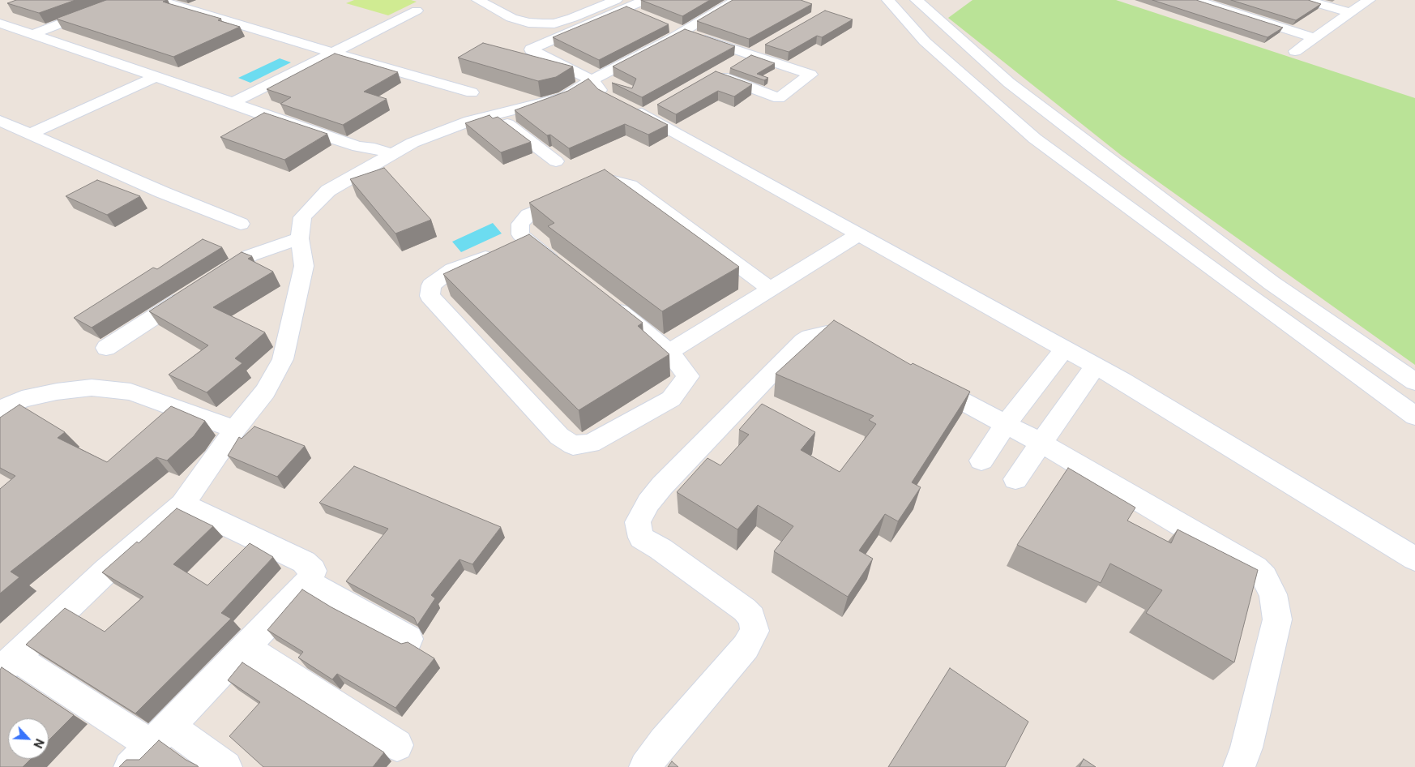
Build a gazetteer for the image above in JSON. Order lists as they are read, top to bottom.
{
  "north": "bottom right"
}
